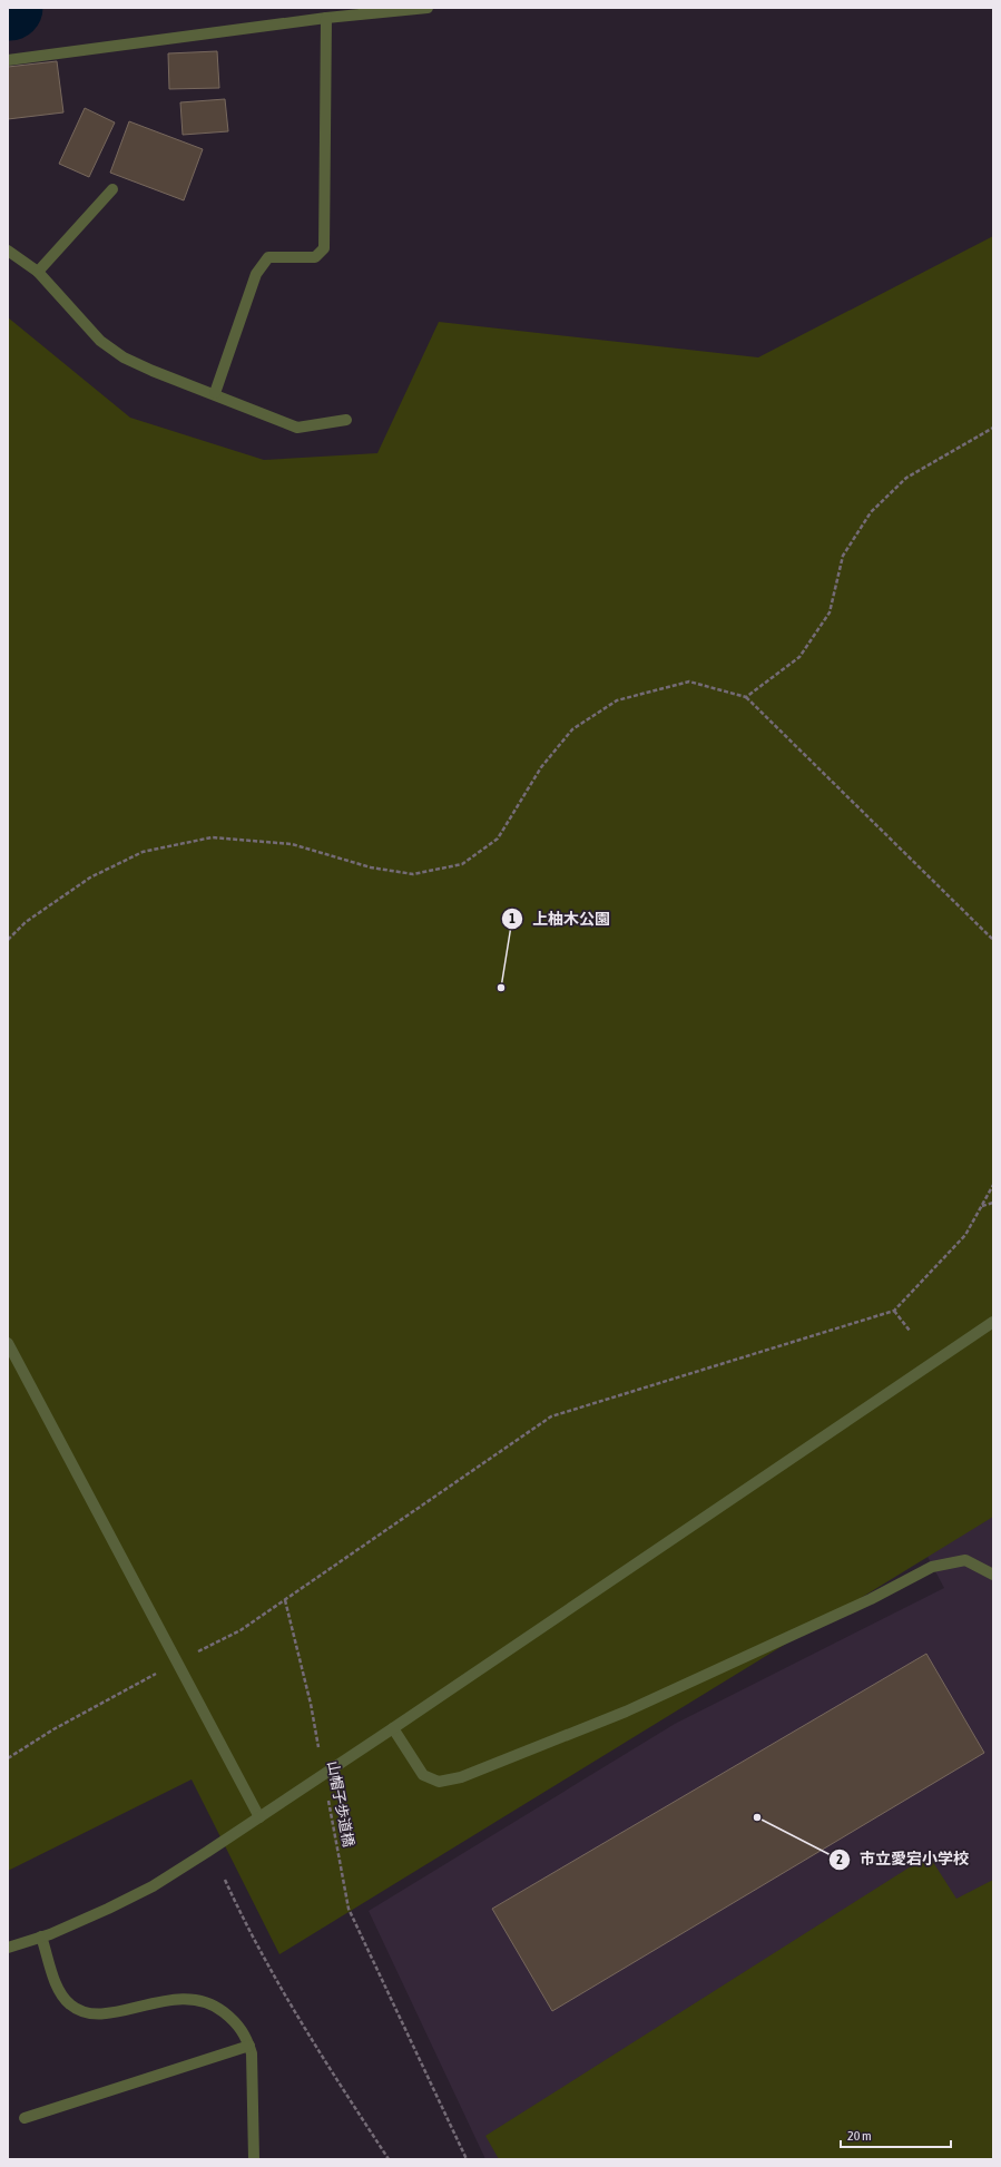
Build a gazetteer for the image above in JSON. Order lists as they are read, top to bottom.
{
  "streets": {
    "path": ["山帽子歩道橋"]
  },
  "places": ["上柚木公園", "市立愛宕小学校"],
  "scale_bar": "20 m"
}
